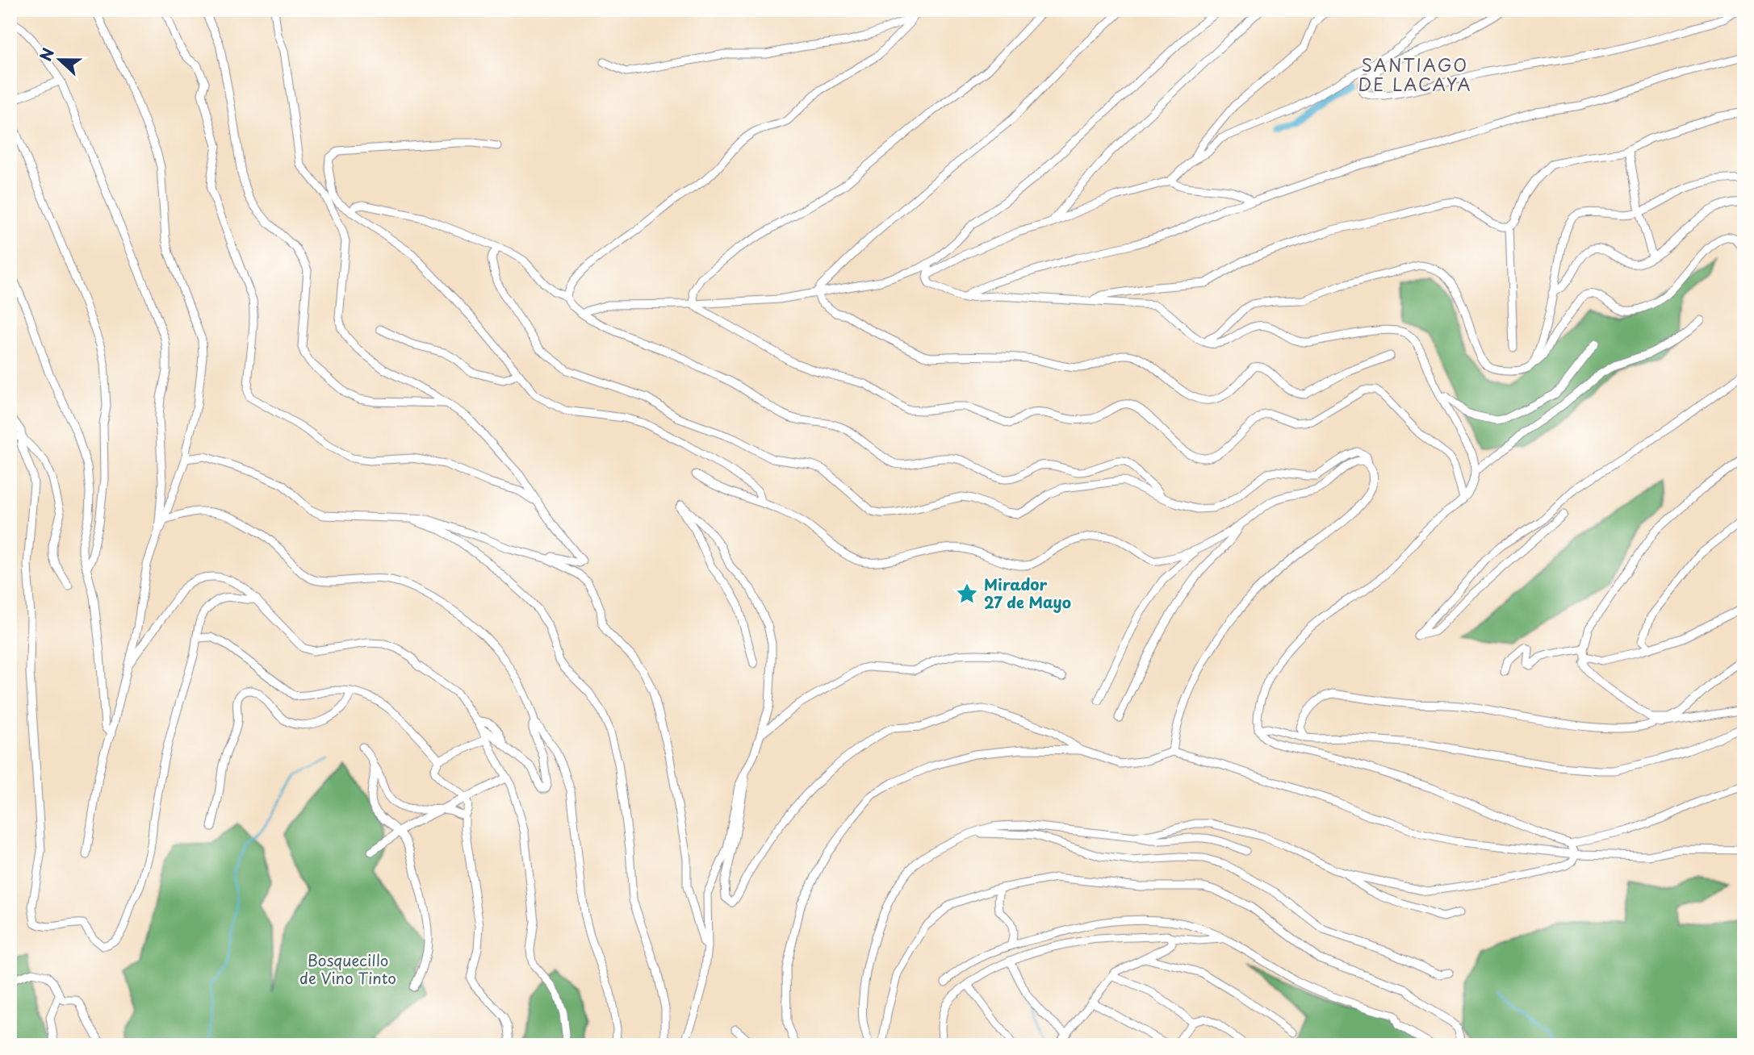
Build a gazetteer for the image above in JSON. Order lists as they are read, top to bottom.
{
  "districts": ["SANTIAGO DE LACAYA"],
  "parks": ["Bosquecillo de Vino Tinto"],
  "places": {
    "place": ["Mirador 27 de Mayo"]
  },
  "north": "left"
}
